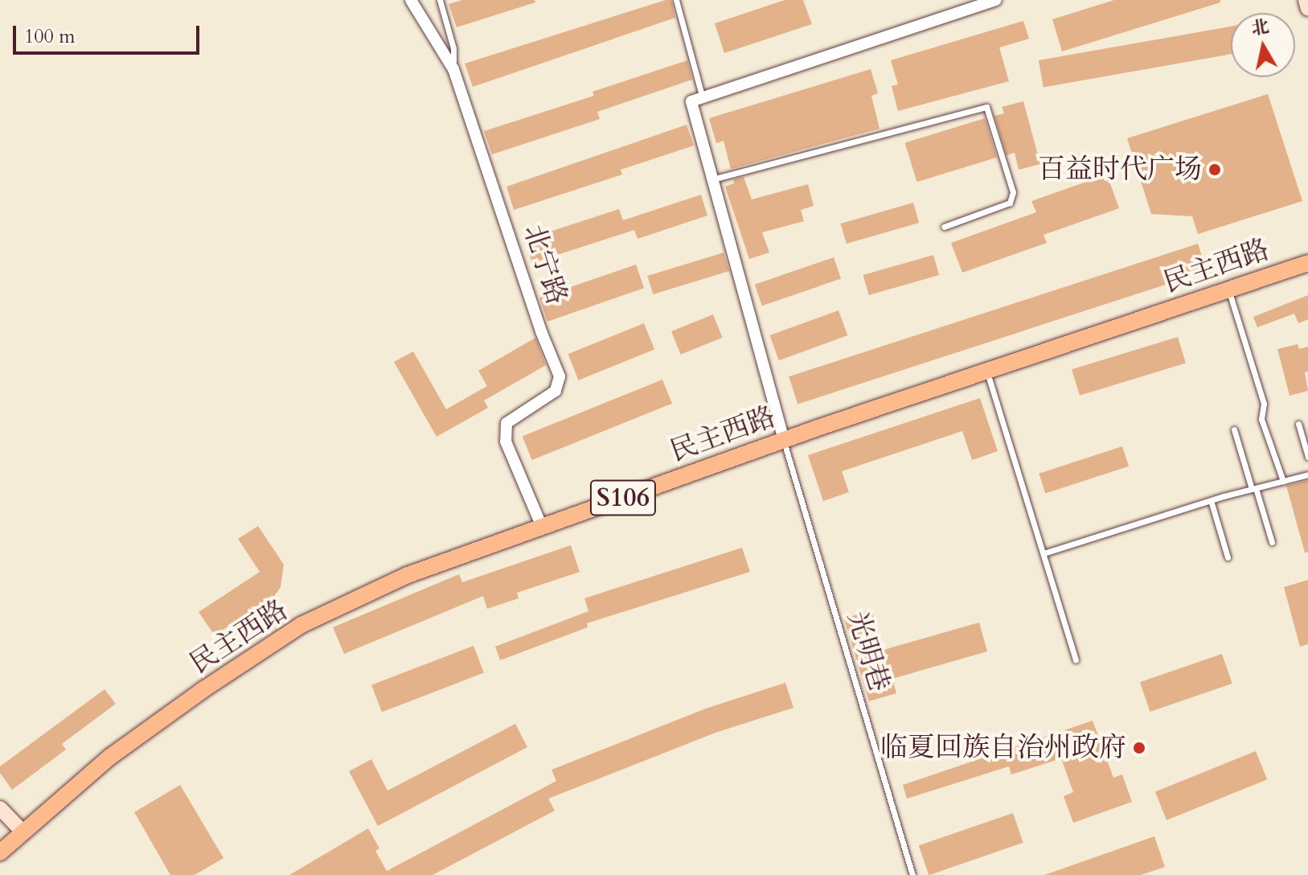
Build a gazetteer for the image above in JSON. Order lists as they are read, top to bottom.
{
  "streets": {
    "main road": ["民主西路", "S106"],
    "street": ["北宁路"],
    "lane": ["光明巷"]
  },
  "crossings": [
    ["北宁路", "民主西路"],
    ["民主西路", "光明巷"]
  ],
  "places": ["百益时代广场", "临夏回族自治州政府"],
  "scale_bar": "100 m",
  "north": "top"
}
